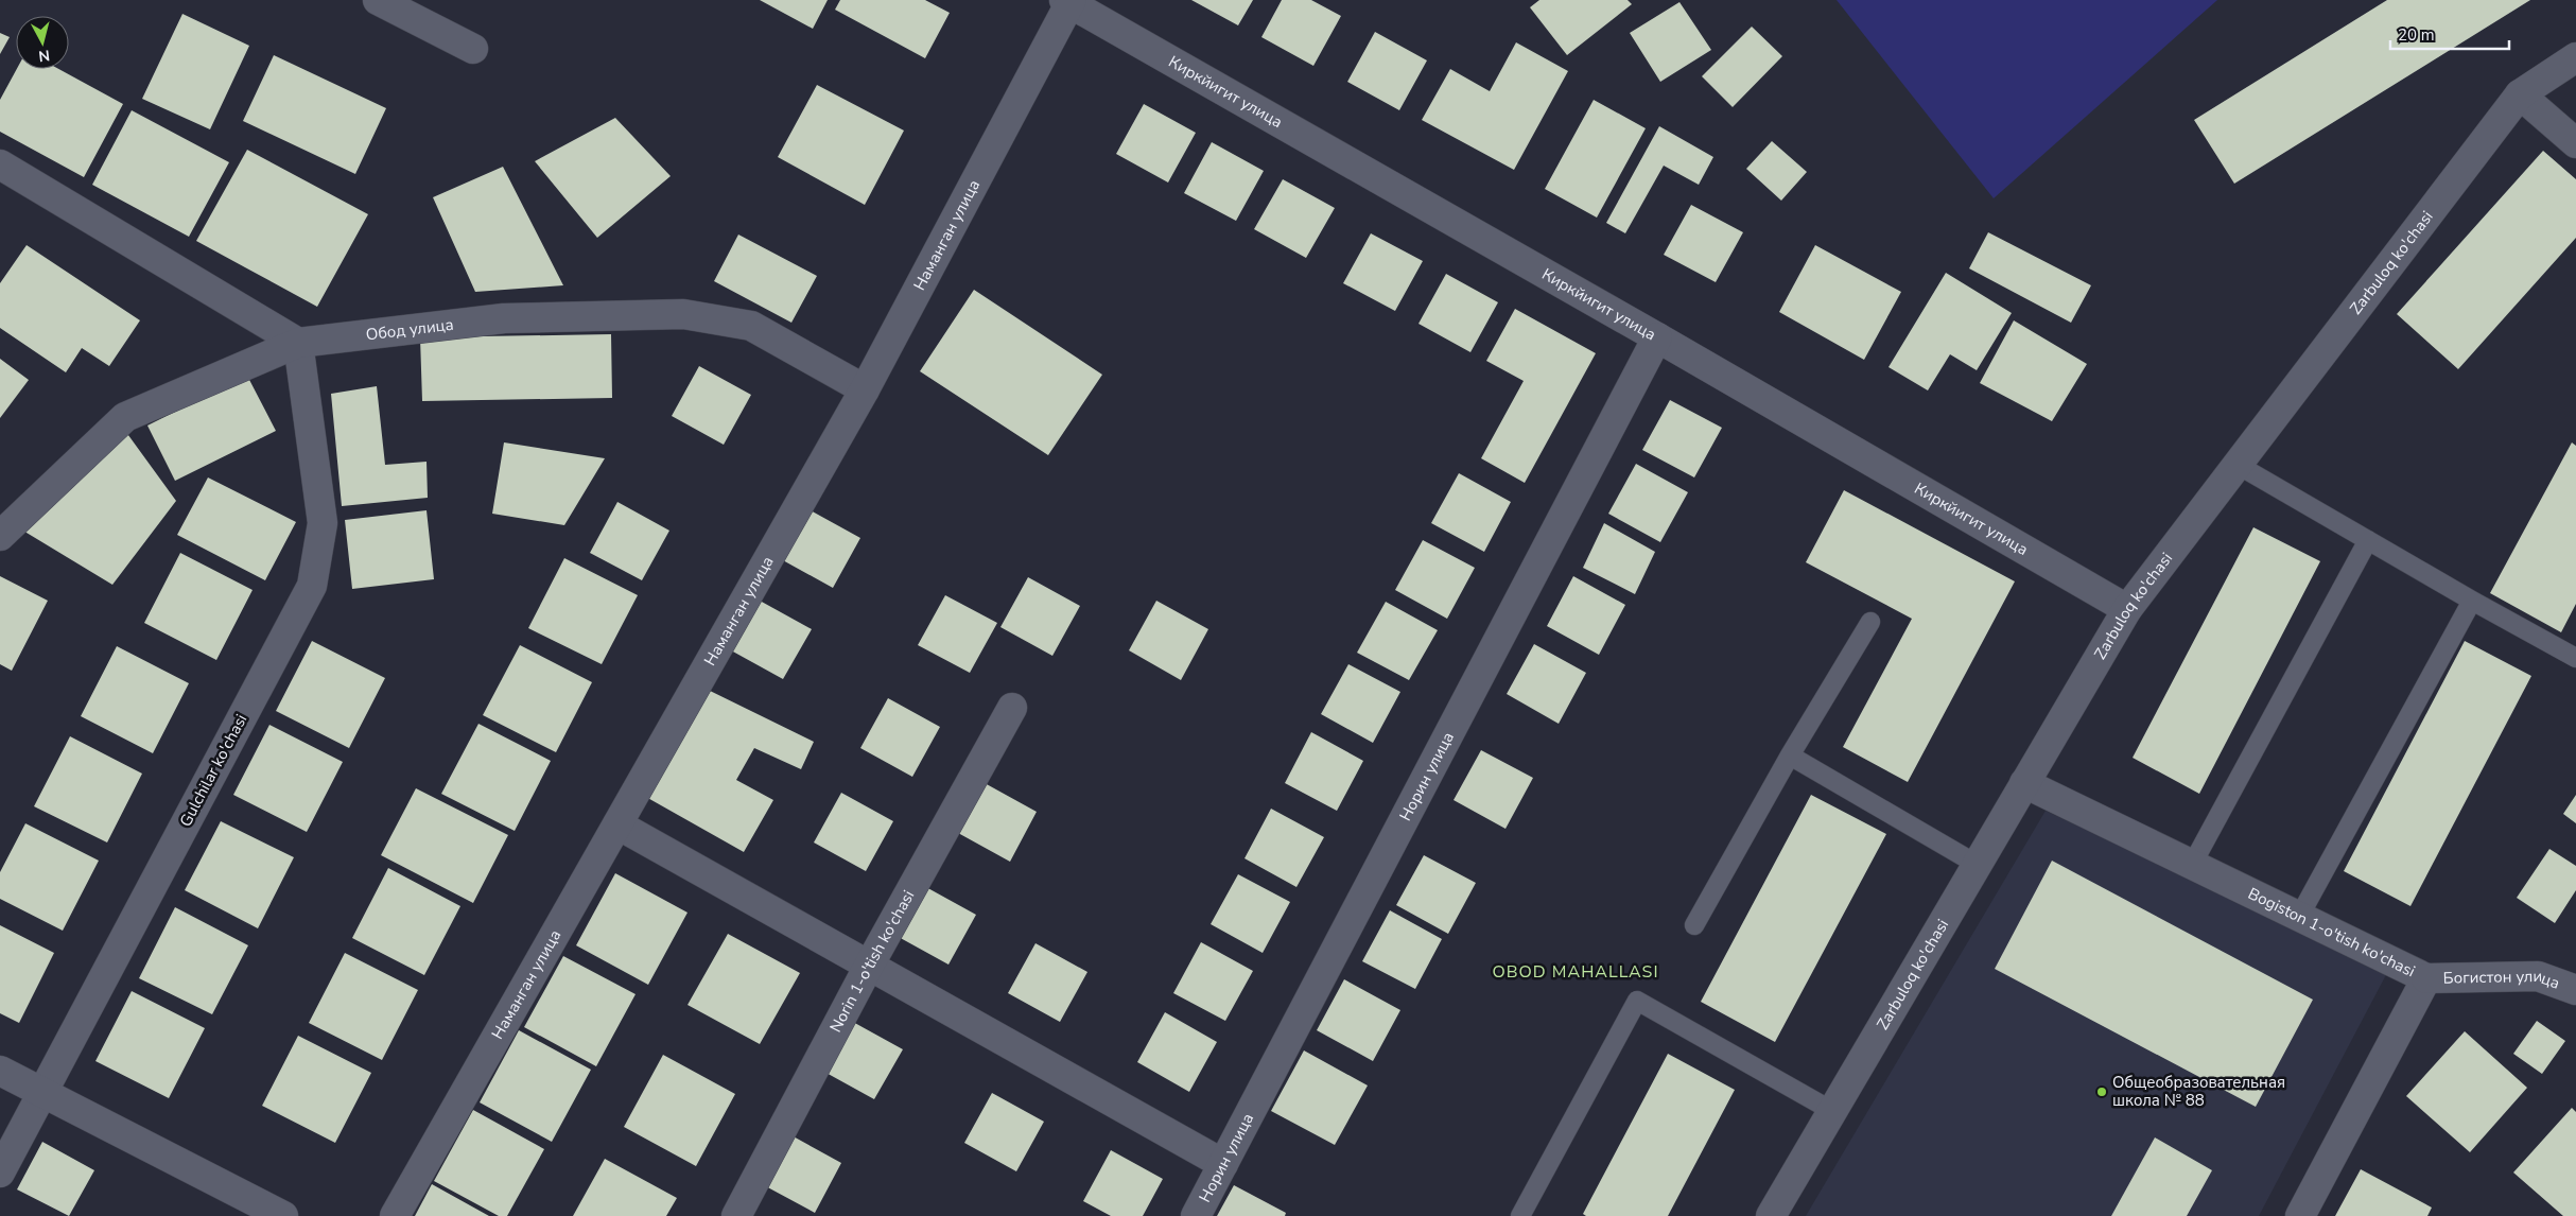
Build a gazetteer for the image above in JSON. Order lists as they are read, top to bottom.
{
  "streets": {
    "street": [
      "Киркйигит улица",
      "Наманган улица",
      "Zarbuloq ko'chasi",
      "Обод улица",
      "Gulchilar ko'chasi",
      "Норин улица",
      "Bogiston 1-o'tish ko'chasi",
      "Norin 1-o'tish ko'chasi",
      "Богистон улица"
    ]
  },
  "crossings": [
    ["Киркйигит улица", "Наманган улица"],
    ["Киркйигит улица", "Zarbuloq ko'chasi"],
    ["Киркйигит улица", "Норин улица"],
    ["Наманган улица", "Обод улица"],
    ["Zarbuloq ko'chasi", "Bogiston 1-o'tish ko'chasi"],
    ["Обод улица", "Gulchilar ko'chasi"],
    ["Bogiston 1-o'tish ko'chasi", "Богистон улица"]
  ],
  "districts": ["OBOD MAHALLASI"],
  "places": ["Общеобразовательная школа № 88"],
  "scale_bar": "20 m",
  "north": "bottom"
}
